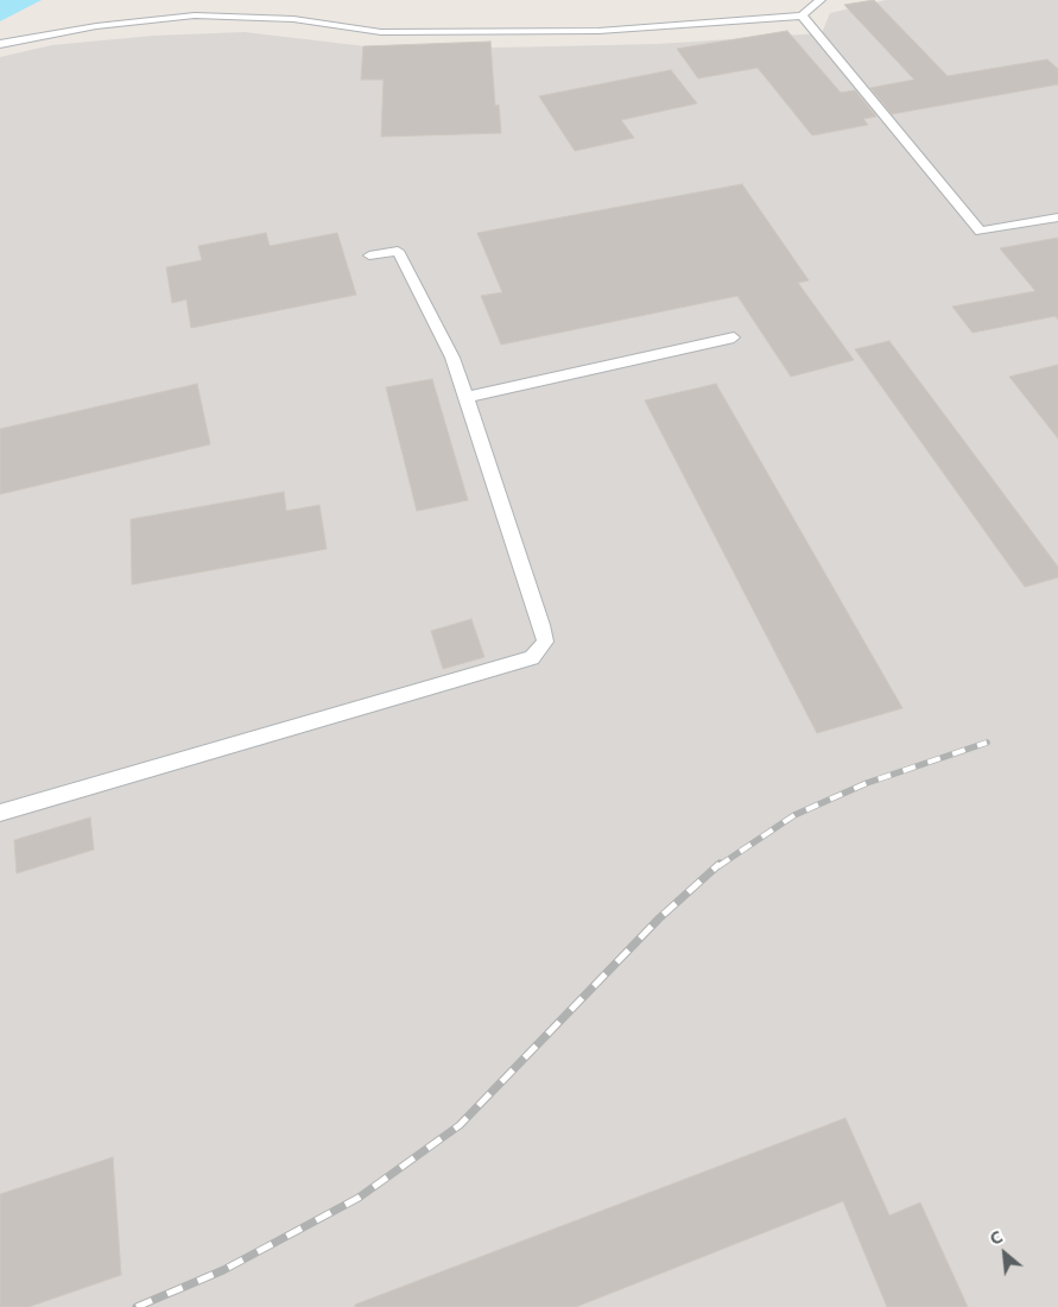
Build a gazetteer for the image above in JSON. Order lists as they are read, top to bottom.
{
  "north": "top left"
}
